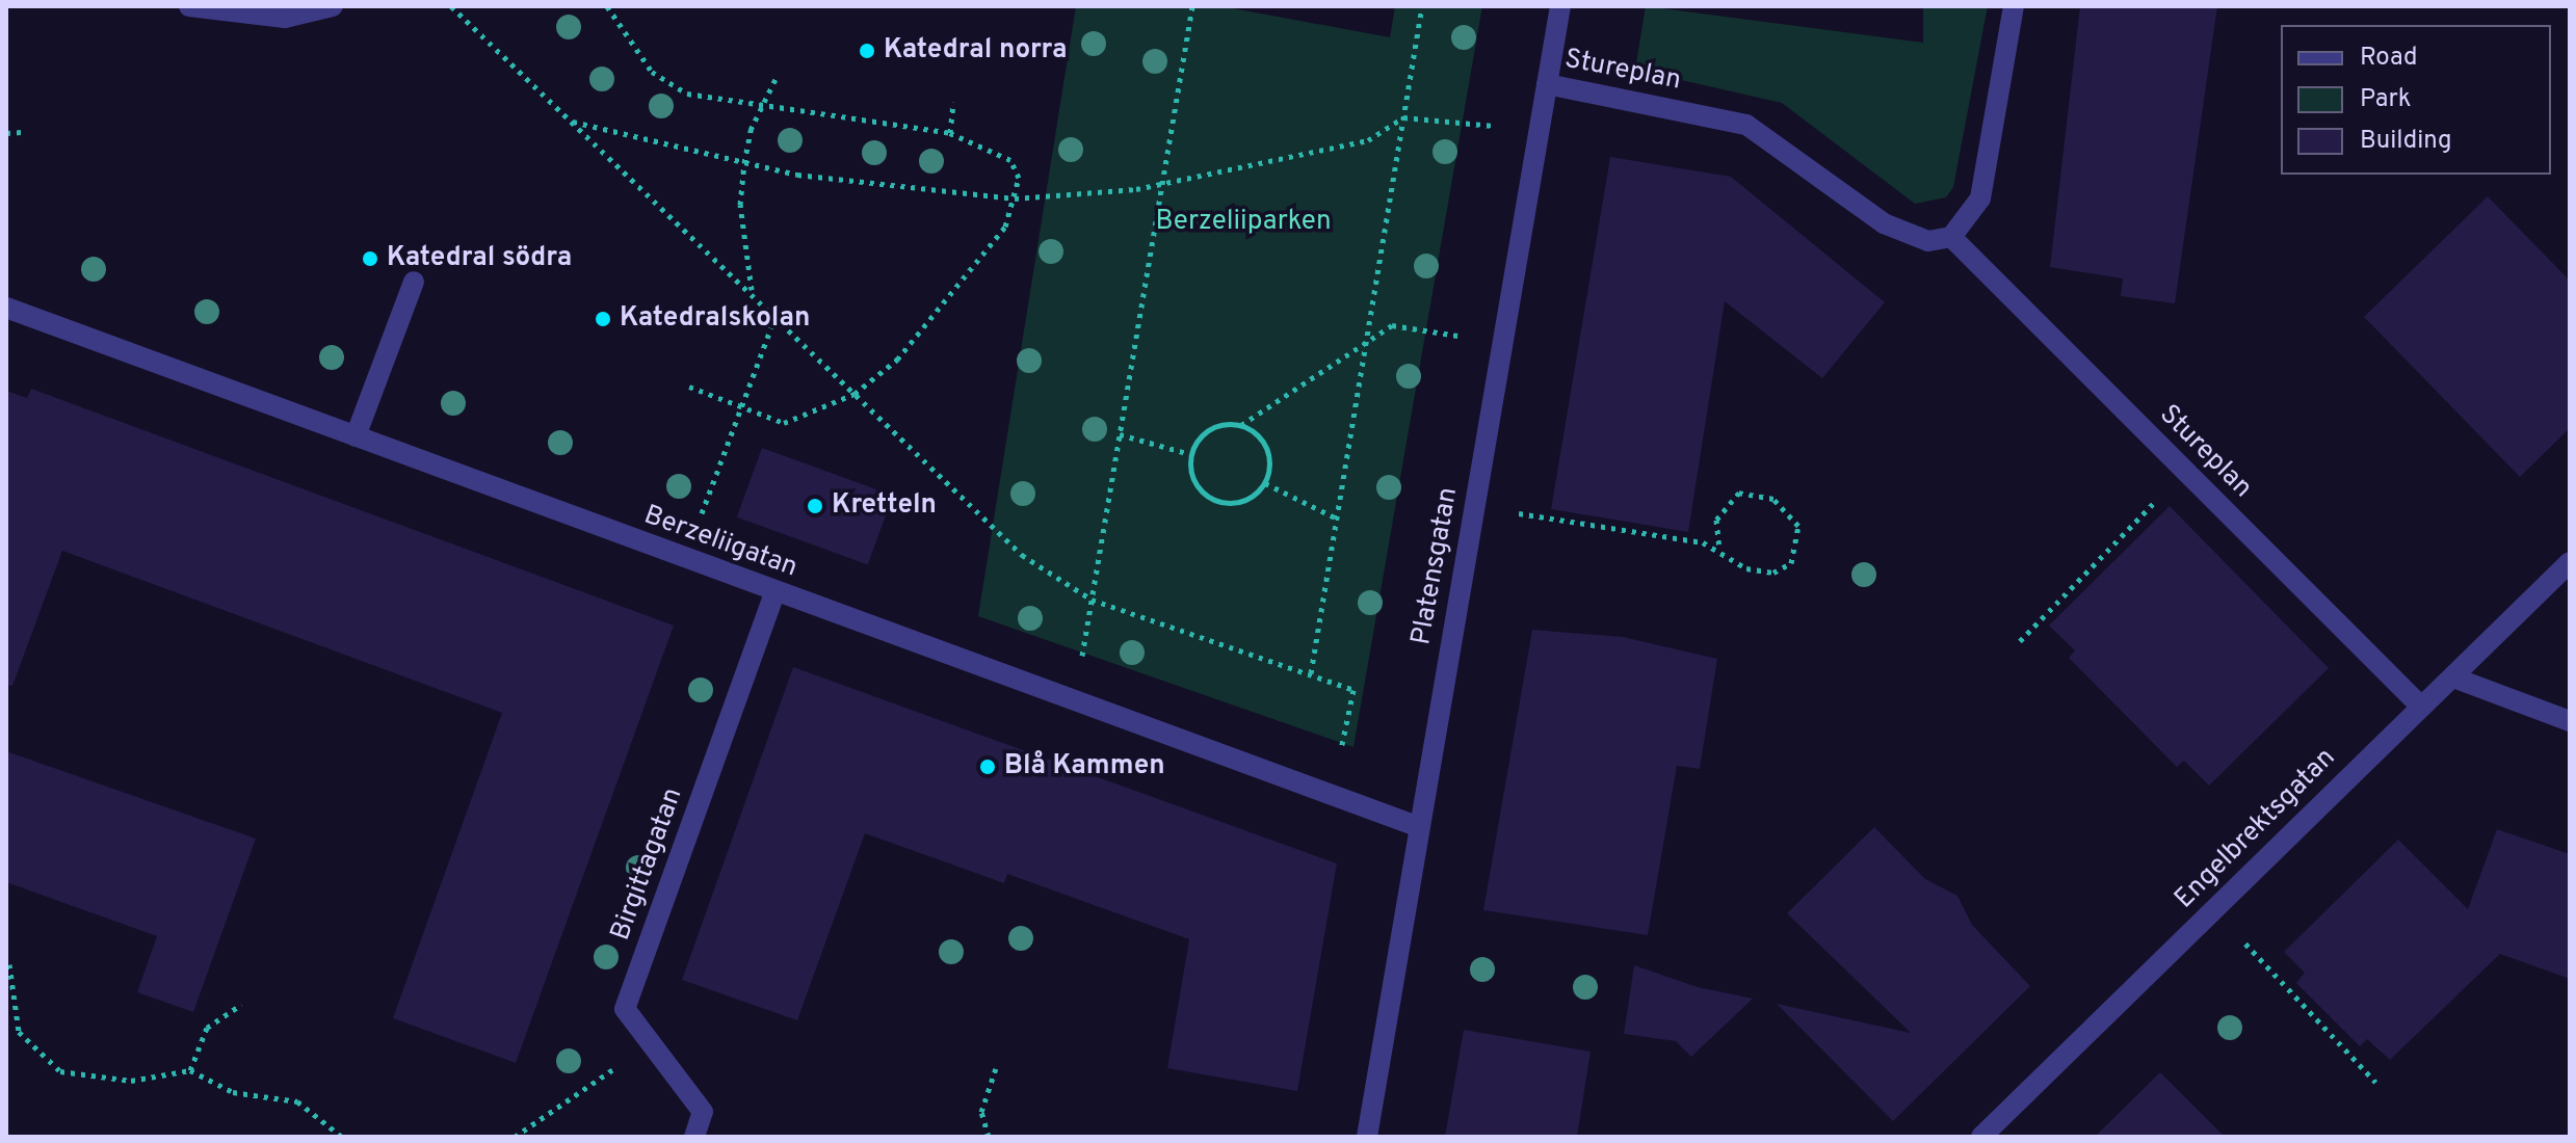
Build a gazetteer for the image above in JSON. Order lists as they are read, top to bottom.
{
  "streets": {
    "street": [
      "Stureplan",
      "Berzeliigatan",
      "Platensgatan",
      "Engelbrektsgatan",
      "Birgittagatan"
    ]
  },
  "crossings": [
    ["Stureplan", "Platensgatan"],
    ["Stureplan", "Engelbrektsgatan"],
    ["Berzeliigatan", "Platensgatan"],
    ["Berzeliigatan", "Birgittagatan"]
  ],
  "parks": ["Berzeliiparken"],
  "places": [
    "Katedral norra",
    "Katedral södra",
    "Katedralskolan",
    "Kretteln",
    "Blå Kammen"
  ],
  "legend": ["Road", "Park", "Building"]
}
